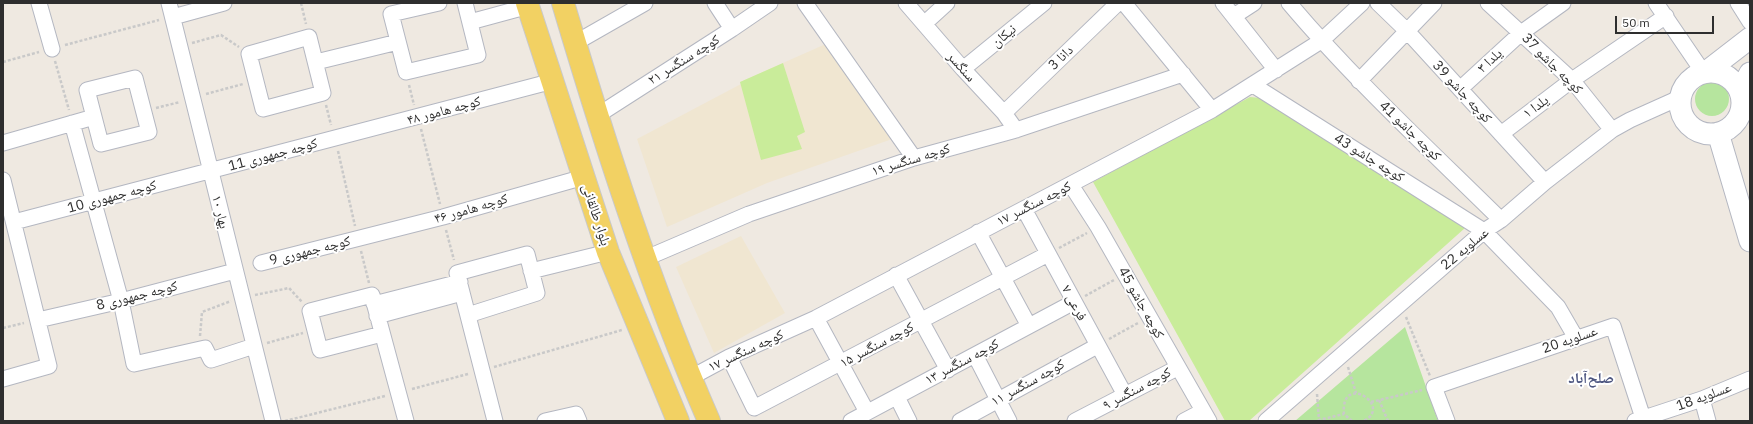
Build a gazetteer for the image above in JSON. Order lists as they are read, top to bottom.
{
  "streets": {
    "main road": ["بلوار طالقانی"],
    "street": [
      "نیکان",
      "دانا 3",
      "کوچه سنگسر ۲۱",
      "یلدا ۳",
      "کوچه جاشو 37",
      "سنگسر",
      "کوچه جاشو 39",
      "یلدا ۱",
      "کوچه هامور ۴۸",
      "کوچه جاشو 41",
      "کوچه جمهوری 11",
      "کوچه جاشو 43",
      "کوچه سنگسر ۱۹",
      "کوچه جمهوری 10",
      "کوچه سنگسر ۱۷",
      "کوچه هامور ۴۶",
      "بهار ۱۰",
      "عسلویه 22",
      "کوچه جمهوری 9",
      "کوچه جمهوری 8",
      "فرعی ۷",
      "کوچه جاشو 45",
      "عسلویه 20",
      "کوچه سنگسر ۱۵",
      "کوچه سنگسر ۱۳",
      "کوچه سنگسر ۱۱",
      "کوچه سنگسر ۹",
      "عسلویه 18"
    ]
  },
  "crossings": [
    ["نیکان", "سنگسر"],
    ["دانا 3", "سنگسر"],
    ["یلدا ۳", "کوچه جاشو 37"],
    ["یلدا ۳", "کوچه جاشو 39"],
    ["کوچه جاشو 37", "یلدا ۱"],
    ["کوچه جاشو 37", "عسلویه 22"],
    ["سنگسر", "کوچه سنگسر ۱۹"],
    ["کوچه جاشو 39", "یلدا ۱"],
    ["کوچه جاشو 39", "عسلویه 22"],
    ["کوچه هامور ۴۸", "کوچه جمهوری 11"],
    ["کوچه هامور ۴۸", "بلوار طالقانی"],
    ["کوچه جاشو 41", "کوچه سنگسر ۱۷"],
    ["کوچه جاشو 41", "عسلویه 22"],
    ["کوچه جمهوری 11", "کوچه جمهوری 10"],
    ["کوچه جمهوری 11", "بهار ۱۰"],
    ["کوچه جاشو 43", "کوچه سنگسر ۱۷"],
    ["کوچه جاشو 43", "عسلویه 22"],
    ["کوچه جاشو 43", "عسلویه 20"],
    ["کوچه جمهوری 10", "بهار ۱۰"],
    ["کوچه سنگسر ۱۷", "فرعی ۷"],
    ["کوچه سنگسر ۱۷", "کوچه جاشو 45"],
    ["کوچه سنگسر ۱۷", "کوچه سنگسر ۱۵"],
    ["کوچه هامور ۴۶", "بلوار طالقانی"],
    ["کوچه هامور ۴۶", "کوچه جمهوری 9"],
    ["بهار ۱۰", "کوچه جمهوری 8"],
    ["فرعی ۷", "کوچه سنگسر ۱۵"],
    ["فرعی ۷", "کوچه سنگسر ۱۳"],
    ["فرعی ۷", "کوچه سنگسر ۱۱"],
    ["فرعی ۷", "کوچه سنگسر ۹"],
    ["کوچه جاشو 45", "کوچه سنگسر ۹"],
    ["عسلویه 20", "عسلویه 18"]
  ],
  "districts": ["صلح‌آباد"],
  "scale_bar": "50 m"
}
